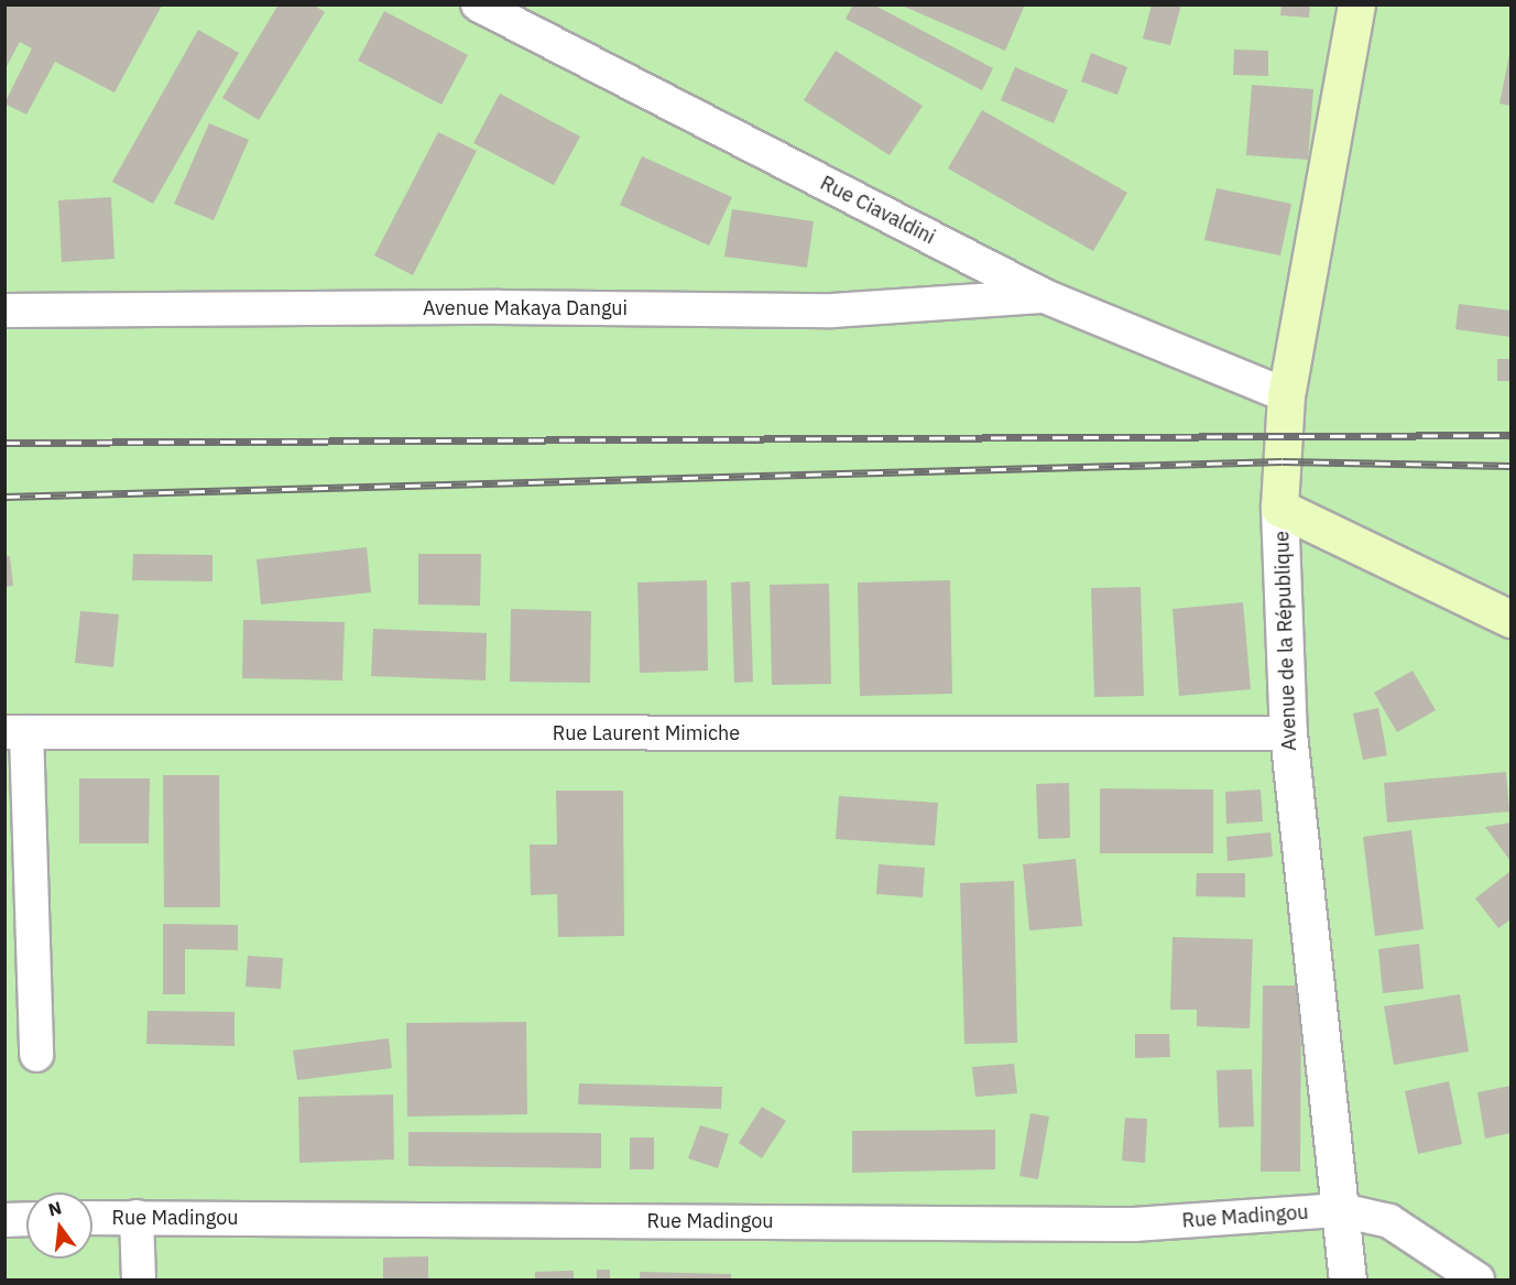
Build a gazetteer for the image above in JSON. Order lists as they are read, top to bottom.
{
  "streets": {
    "main road": ["Avenue de la République"],
    "street": [
      "Rue Ciavaldini",
      "Avenue Makaya Dangui",
      "Rue Laurent Mimiche",
      "Rue Madingou"
    ]
  },
  "crossings": [
    ["Rue Ciavaldini", "Avenue Makaya Dangui"],
    ["Rue Ciavaldini", "Avenue de la République"],
    ["Avenue de la République", "Rue Laurent Mimiche"],
    ["Avenue de la République", "Rue Madingou"]
  ],
  "north": "top"
}
